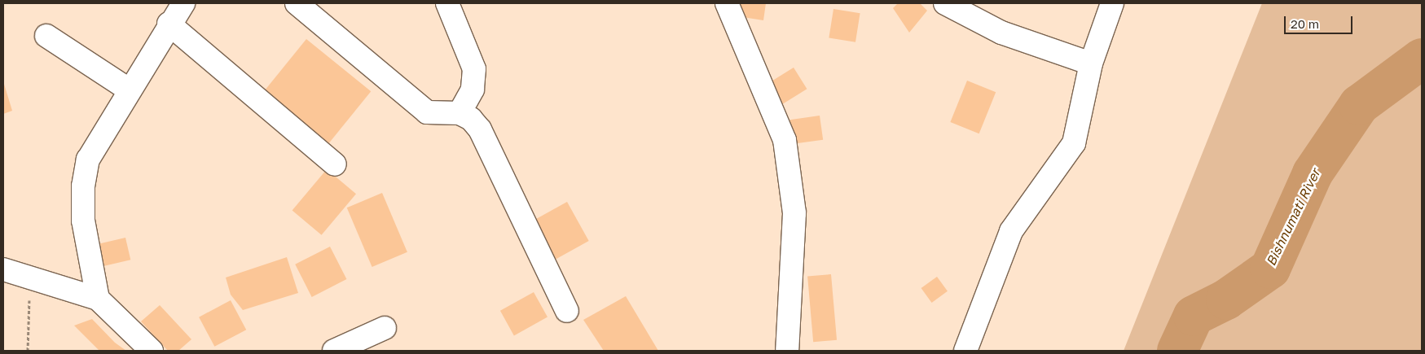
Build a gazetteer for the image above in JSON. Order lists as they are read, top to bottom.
{
  "water": ["Bishnumati River"],
  "scale_bar": "20 m"
}
